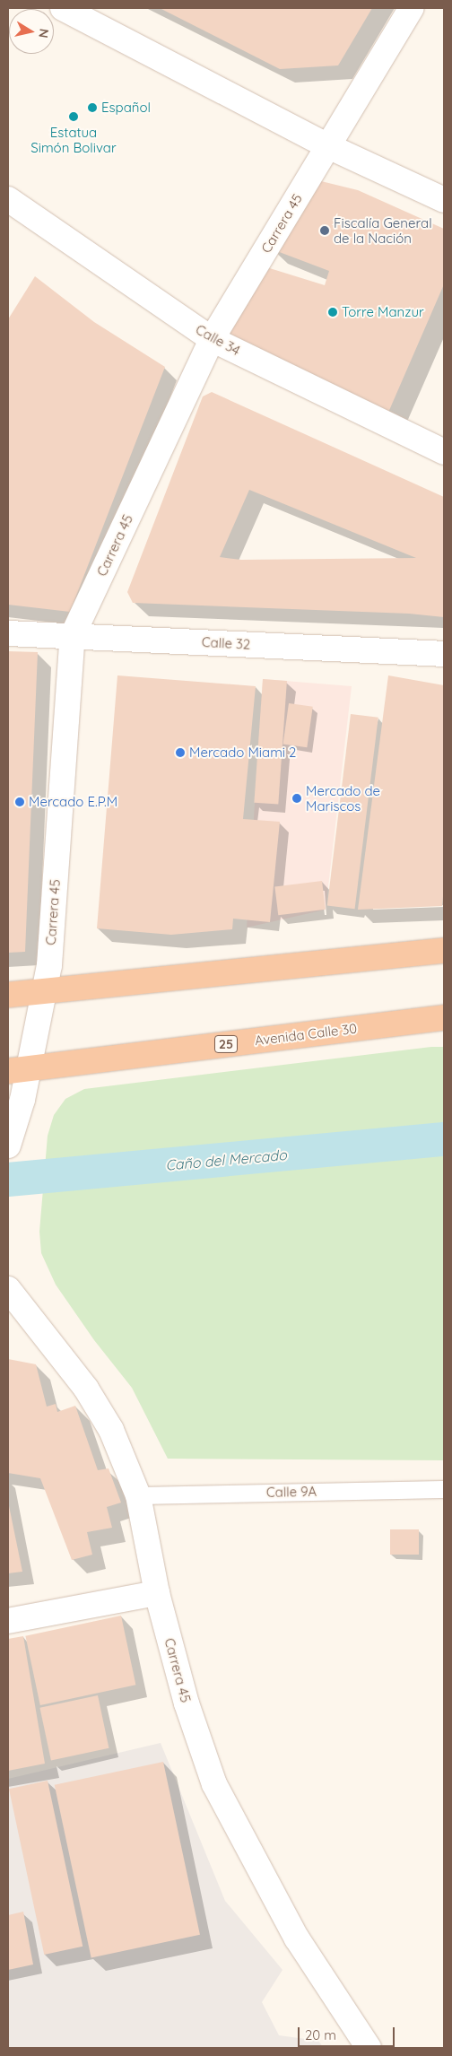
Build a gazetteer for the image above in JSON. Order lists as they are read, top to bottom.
{
  "streets": {
    "highway": ["Avenida Calle 30", "25"],
    "street": ["Carrera 45", "Calle 34", "Calle 32"],
    "lane": ["Calle 9A"]
  },
  "crossings": [
    ["Carrera 45", "Calle 34"],
    ["Carrera 45", "Calle 32"],
    ["Carrera 45", "Avenida Calle 30"],
    ["Carrera 45", "Calle 9A"]
  ],
  "water": ["Caño del Mercado"],
  "places": [
    "Español",
    "Estatua Simón Bolivar",
    "Fiscalía General de la Nación",
    "Torre Manzur",
    "Mercado Miami 2",
    "Mercado de Mariscos",
    "Mercado E.P.M"
  ],
  "scale_bar": "20 m",
  "north": "right"
}
